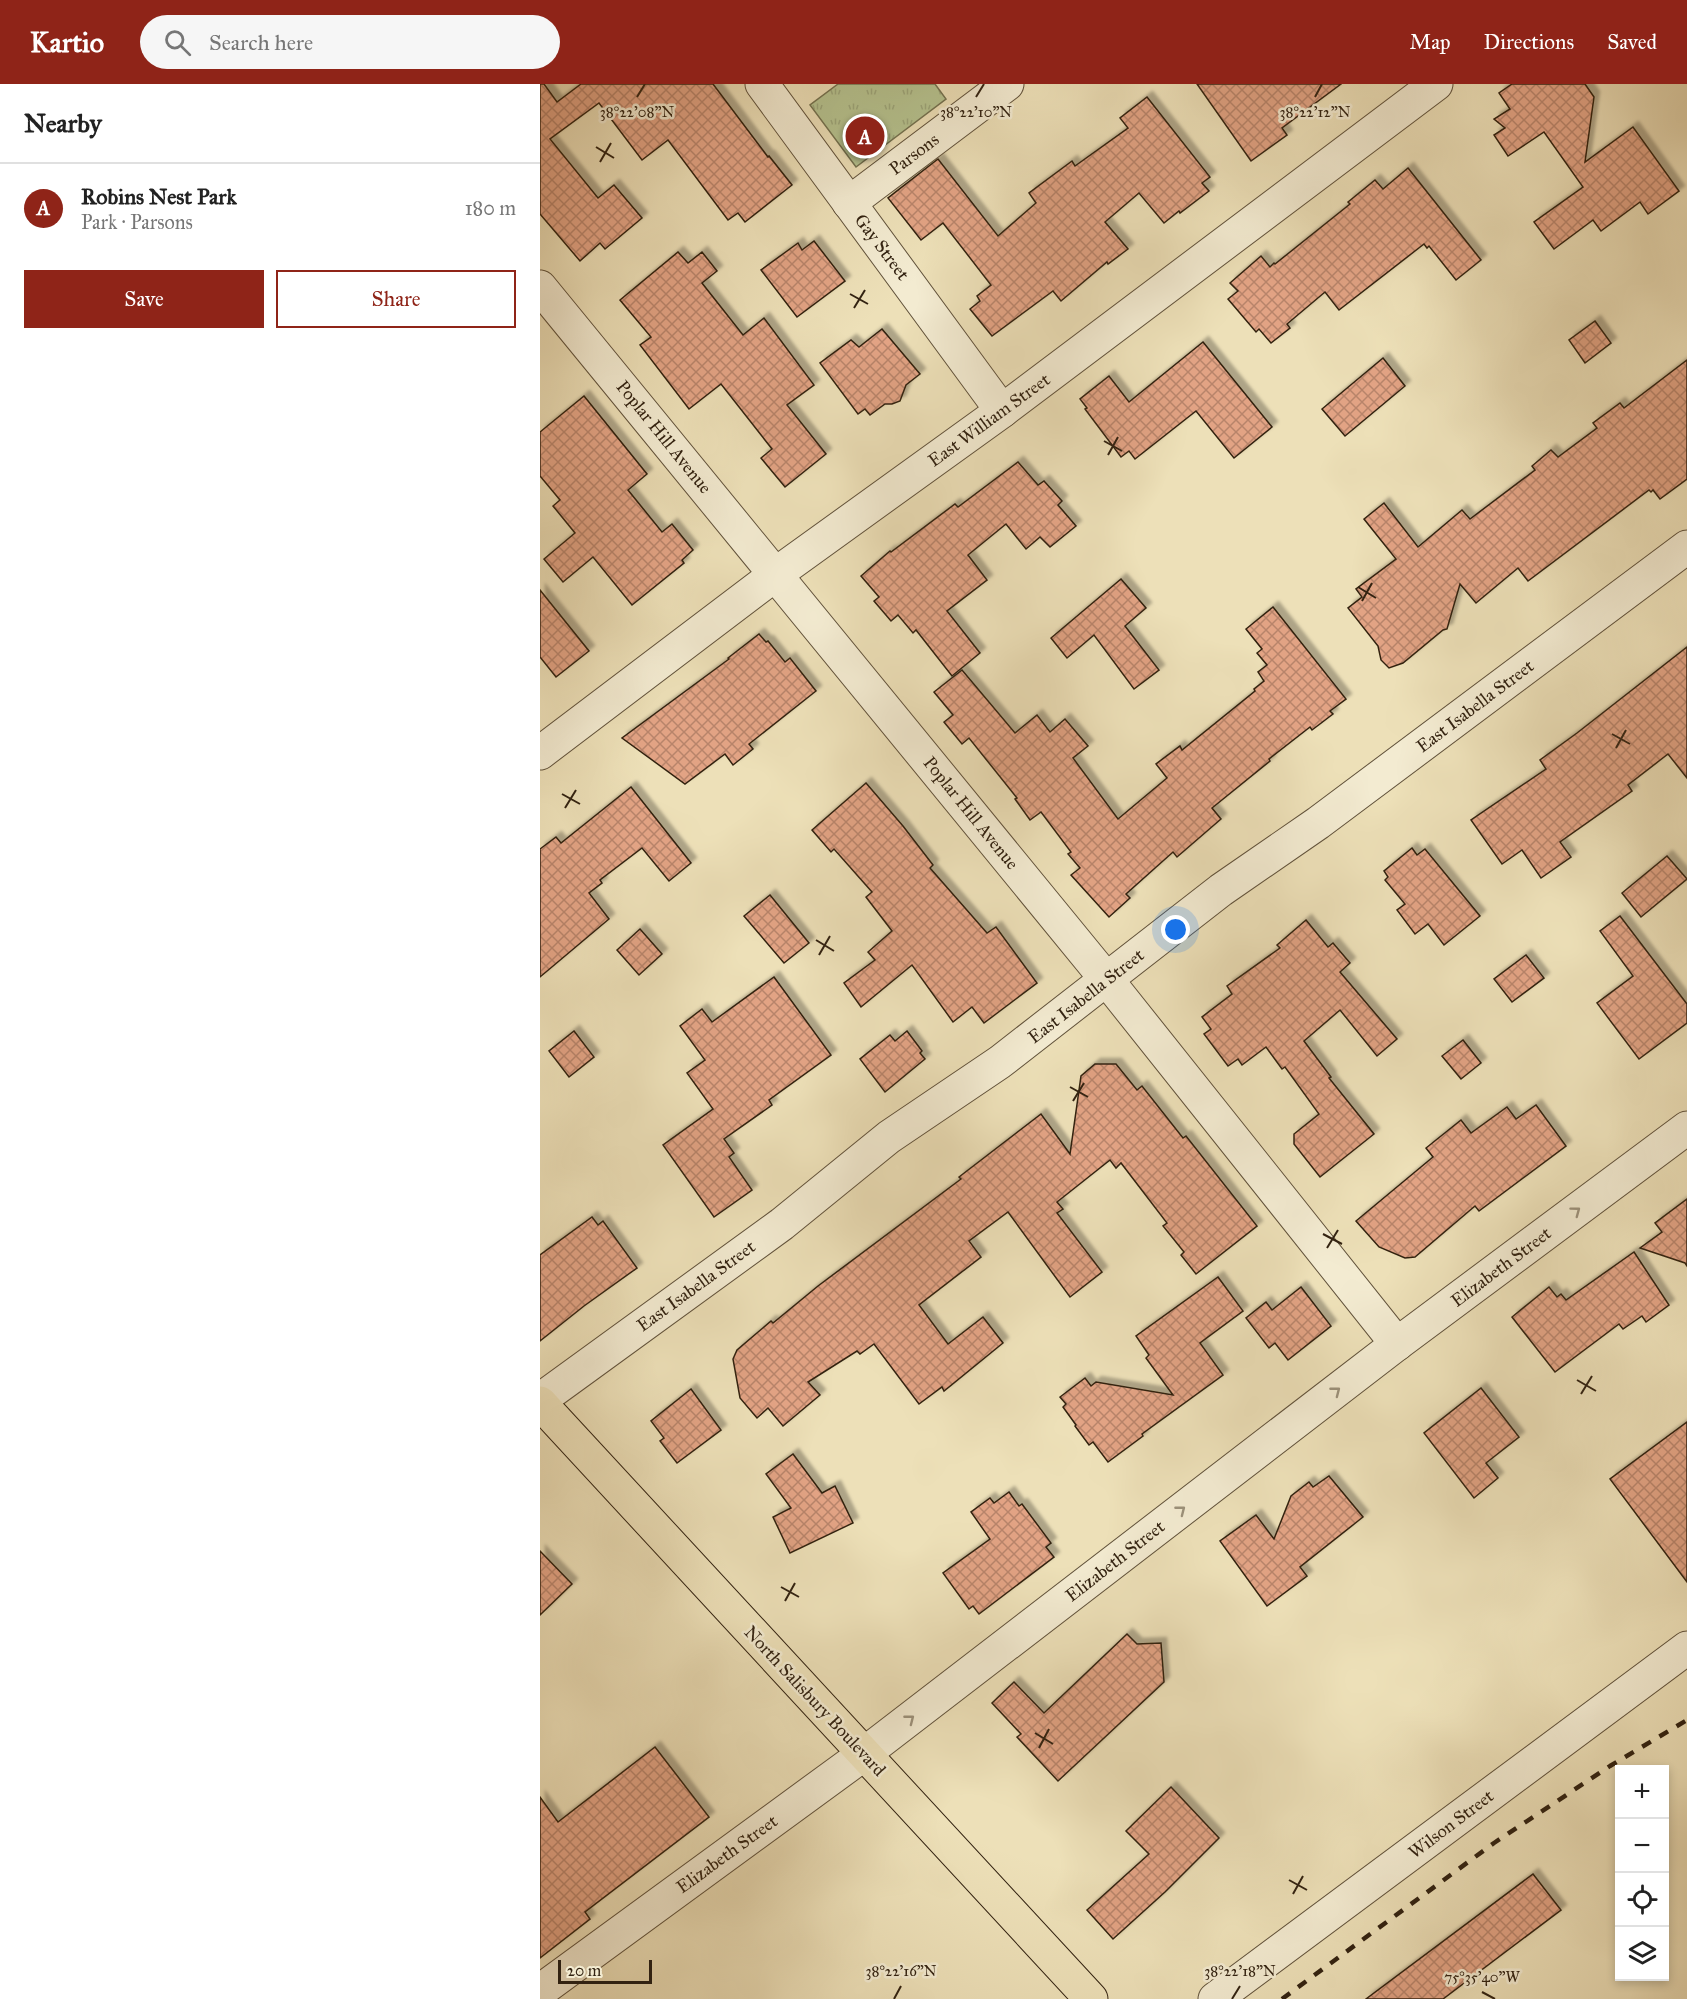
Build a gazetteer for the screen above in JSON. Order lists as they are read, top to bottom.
{
  "streets": {
    "main road": ["North Salisbury Boulevard"],
    "street": [
      "Parsons",
      "Gay Street",
      "East William Street",
      "Poplar Hill Avenue",
      "East Isabella Street",
      "Elizabeth Street",
      "Wilson Street"
    ]
  },
  "crossings": [
    ["Parsons", "Gay Street"],
    ["Gay Street", "East William Street"],
    ["East William Street", "Poplar Hill Avenue"],
    ["Poplar Hill Avenue", "East Isabella Street"],
    ["Poplar Hill Avenue", "Elizabeth Street"],
    ["East Isabella Street", "North Salisbury Boulevard"],
    ["Elizabeth Street", "North Salisbury Boulevard"]
  ],
  "one_way": ["Elizabeth Street"],
  "scale_bar": "20 m",
  "page": {
    "header": "Kartio",
    "search": "Search here",
    "nav": ["Map", "Directions", "Saved"],
    "heading": "Nearby",
    "pins": "A",
    "list": [
      {
        "mark": "A",
        "name": "Robins Nest Park",
        "note": "Park · Parsons",
        "value": "180 m"
      }
    ],
    "buttons": ["Save", "Share"],
    "map_buttons": ["+", "−"],
    "scale": "20 m"
  },
  "coordinates": [
    "38°22'08\"N",
    "38°22'10\"N",
    "38°22'12\"N",
    "38°22'16\"N",
    "38°22'18\"N",
    "75°35'40\"W"
  ]
}
